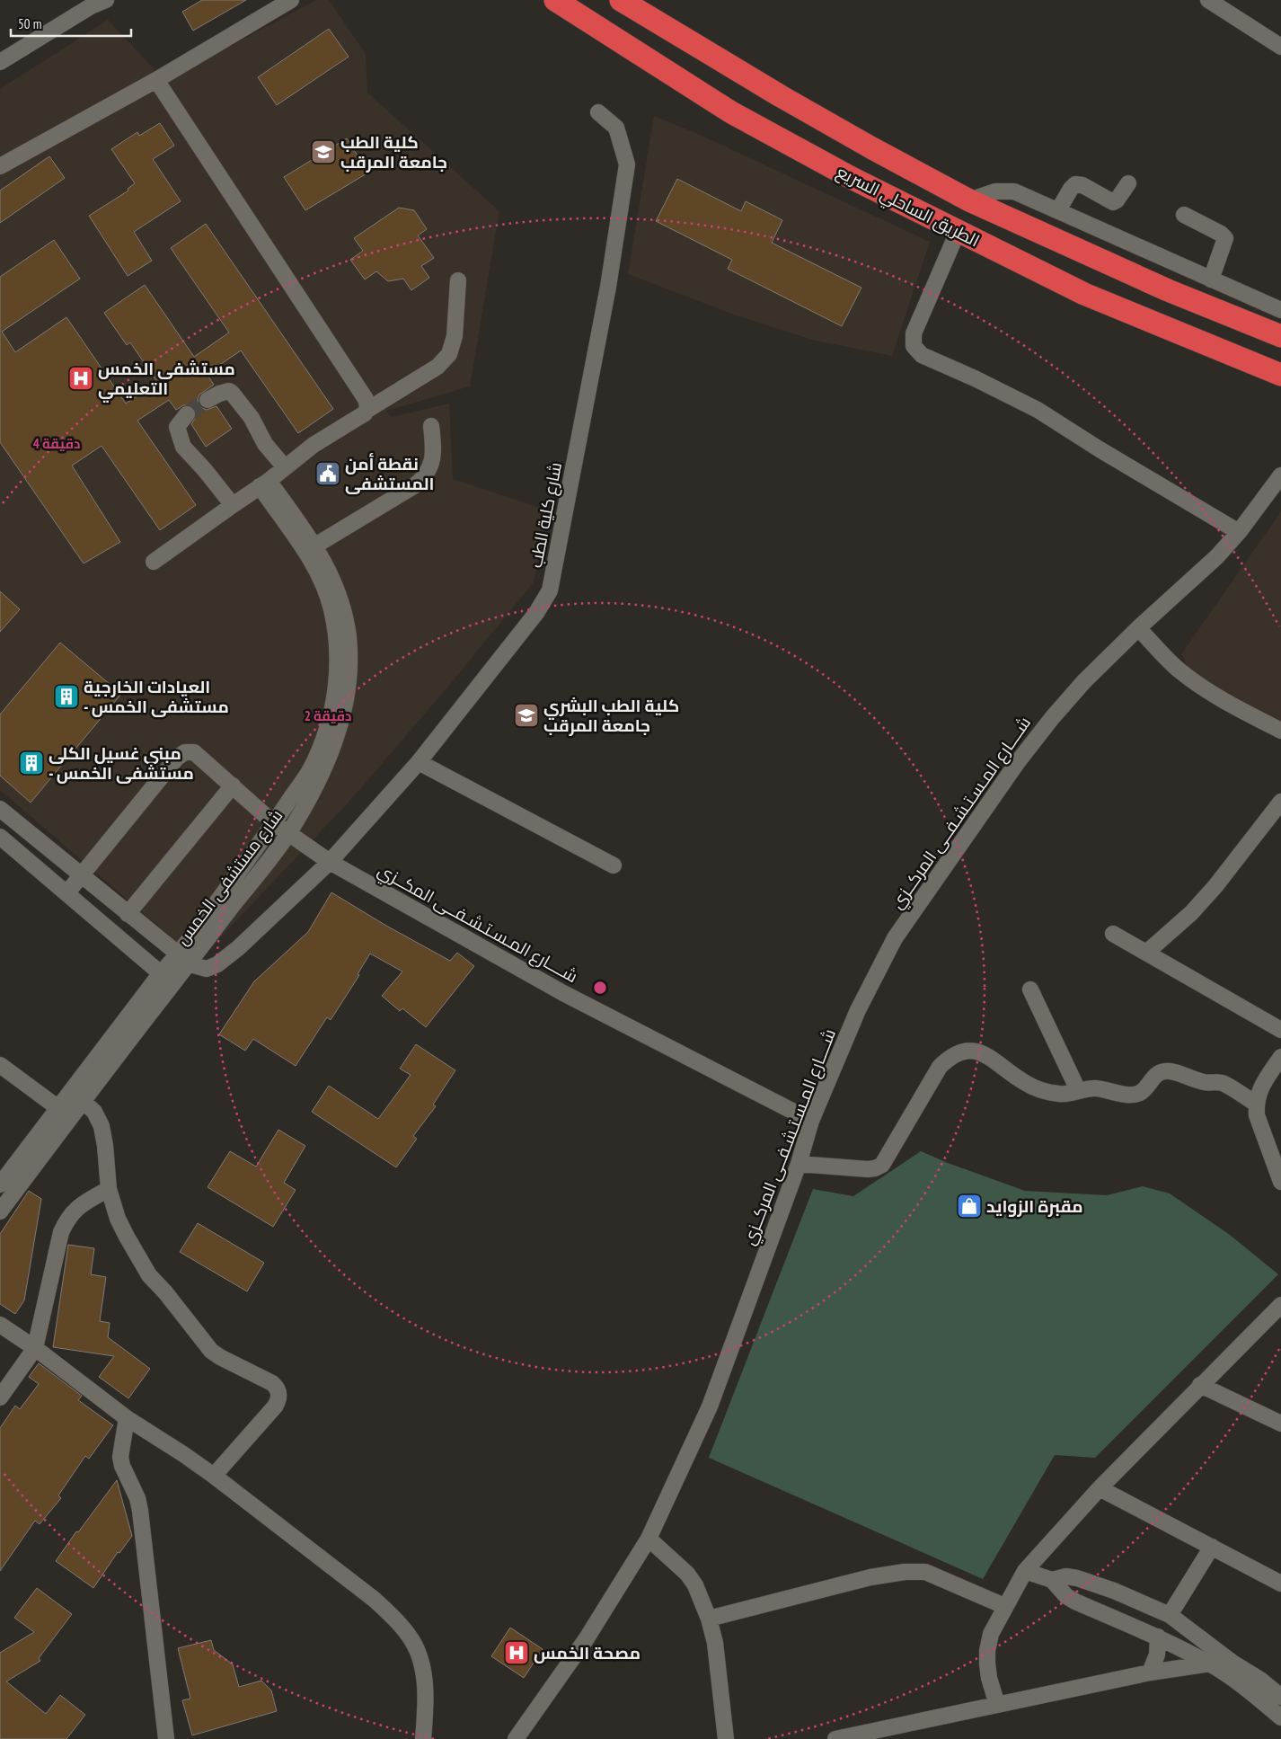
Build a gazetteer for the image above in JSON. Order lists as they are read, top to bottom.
{
  "streets": {
    "highway": ["الطريق الساحلي السريع"],
    "street": [
      "شارع كلية الطب",
      "شــــارع المـسـتـشـفــى المركــزي",
      "شارع مستشفى الخمس",
      "شــــارع المـسـتـشـفــى المكــزي"
    ]
  },
  "crossings": [
    ["شارع كلية الطب", "شارع مستشفى الخمس"],
    ["شارع كلية الطب", "شــــارع المـسـتـشـفــى المكــزي"],
    ["شــــارع المـسـتـشـفــى المركــزي", "شــــارع المـسـتـشـفــى المكــزي"],
    ["شارع مستشفى الخمس", "شــــارع المـسـتـشـفــى المكــزي"]
  ],
  "places": {
    "school or university": ["كلية الطب جامعة المرقب", "كلية الطب البشري جامعة المرقب"],
    "hospital": ["مستشفى الخمس التعليمي", "مصحة الخمس"],
    "public building": ["نقطة أمن المستشفى"],
    "building": ["العيادات الخارجية - مستشفى الخمس", "مبنى غسيل الكلى - مستشفى الخمس"],
    "shop": ["مقبرة الزوايد"]
  },
  "scale_bar": "50 m",
  "rings": ["4 دقيقة", "2 دقيقة"]
}
